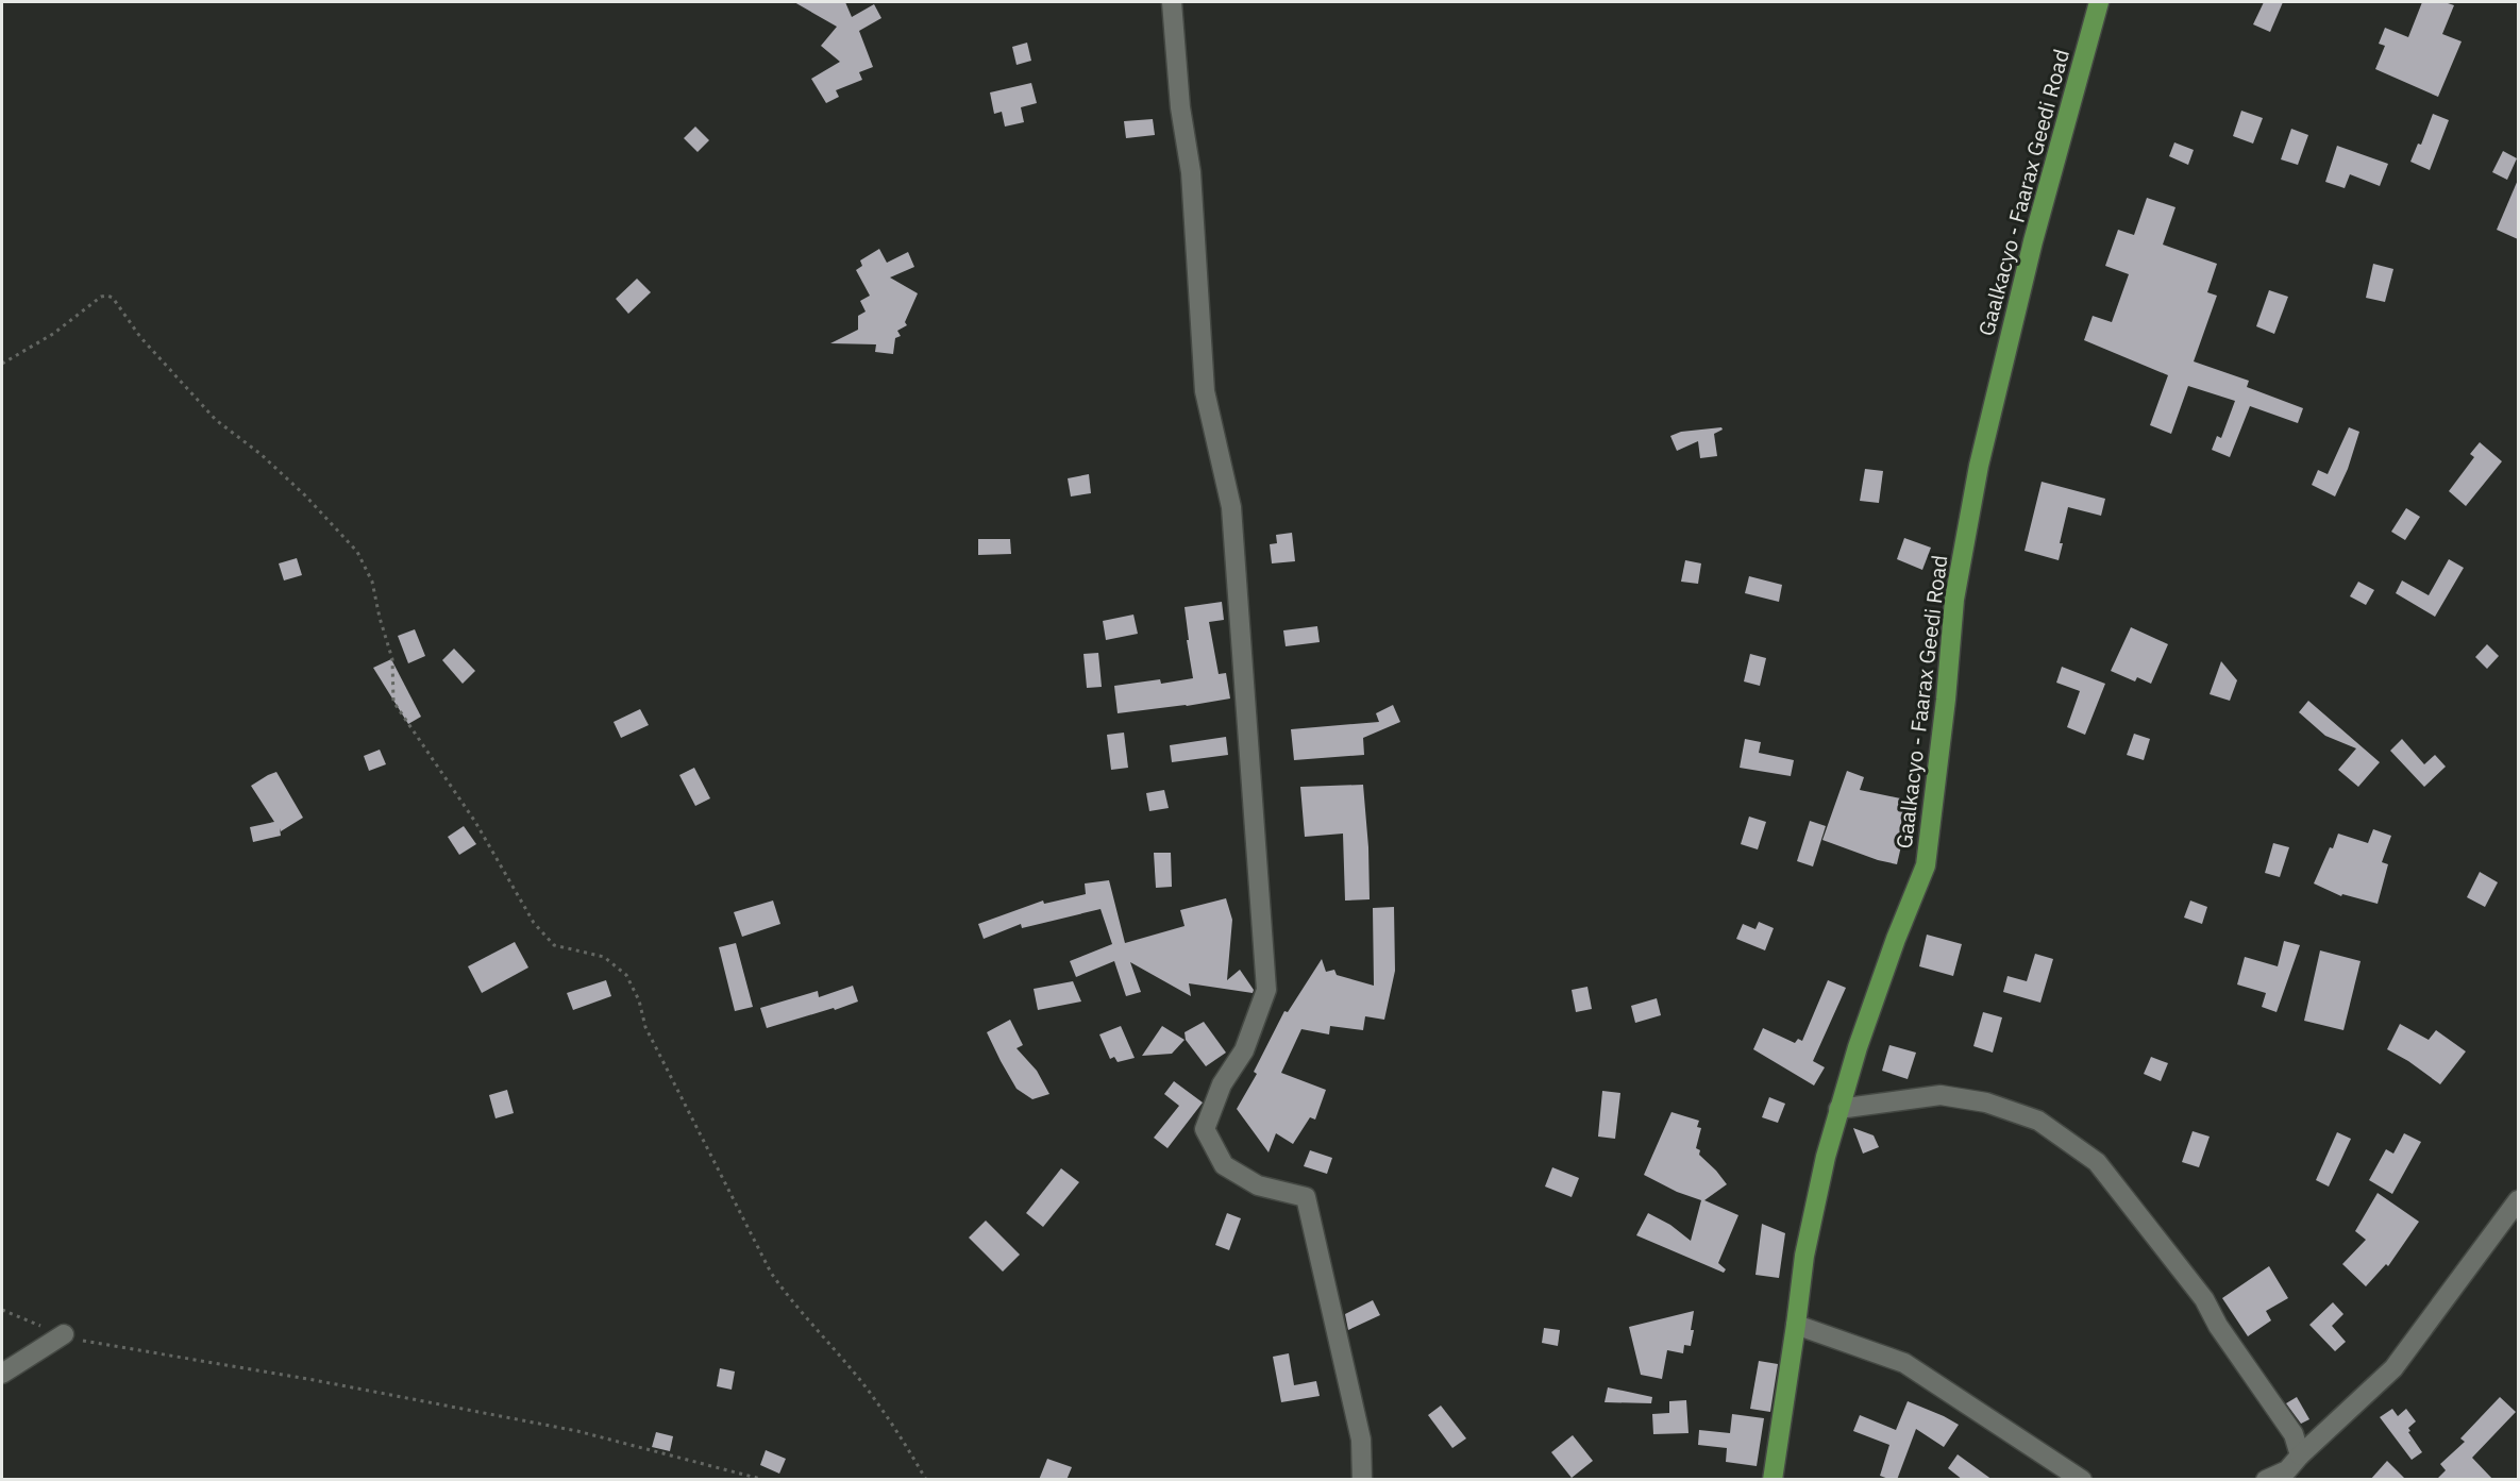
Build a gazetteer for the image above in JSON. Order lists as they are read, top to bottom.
{
  "streets": {
    "main road": ["Gaalkacyo - Faarax Geedi Road"]
  }
}
